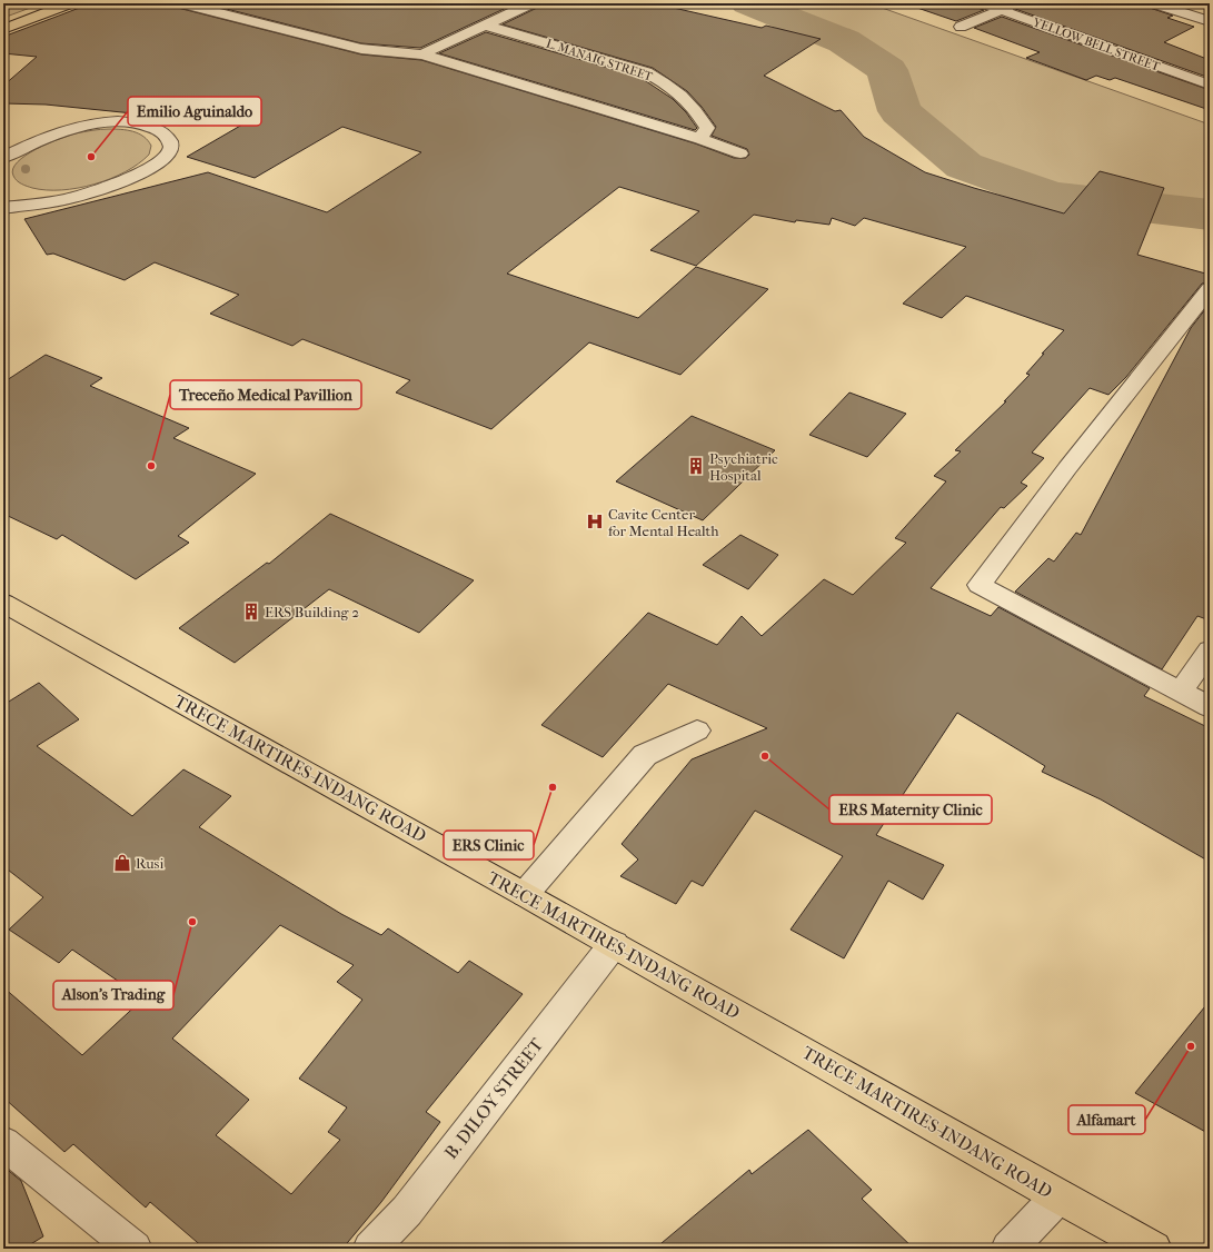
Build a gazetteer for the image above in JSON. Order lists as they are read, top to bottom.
{
  "streets": {
    "main road": ["TRECE MARTIRES-INDANG ROAD"],
    "street": ["YELLOW BELL STREET", "L. MANAIG STREET", "B. DILOY STREET"]
  },
  "crossings": [
    ["TRECE MARTIRES-INDANG ROAD", "B. DILOY STREET"]
  ],
  "places": {
    "other": [
      "Emilio Aguinaldo",
      "Treceño Medical Pavillion",
      "ERS Maternity Clinic",
      "ERS Clinic",
      "Alson's Trading",
      "Alfamart"
    ],
    "building": ["Psychiatric Hospital", "ERS Building 2"],
    "hospital": ["Cavite Center for Mental Health"],
    "shop": ["Rusi"]
  }
}
